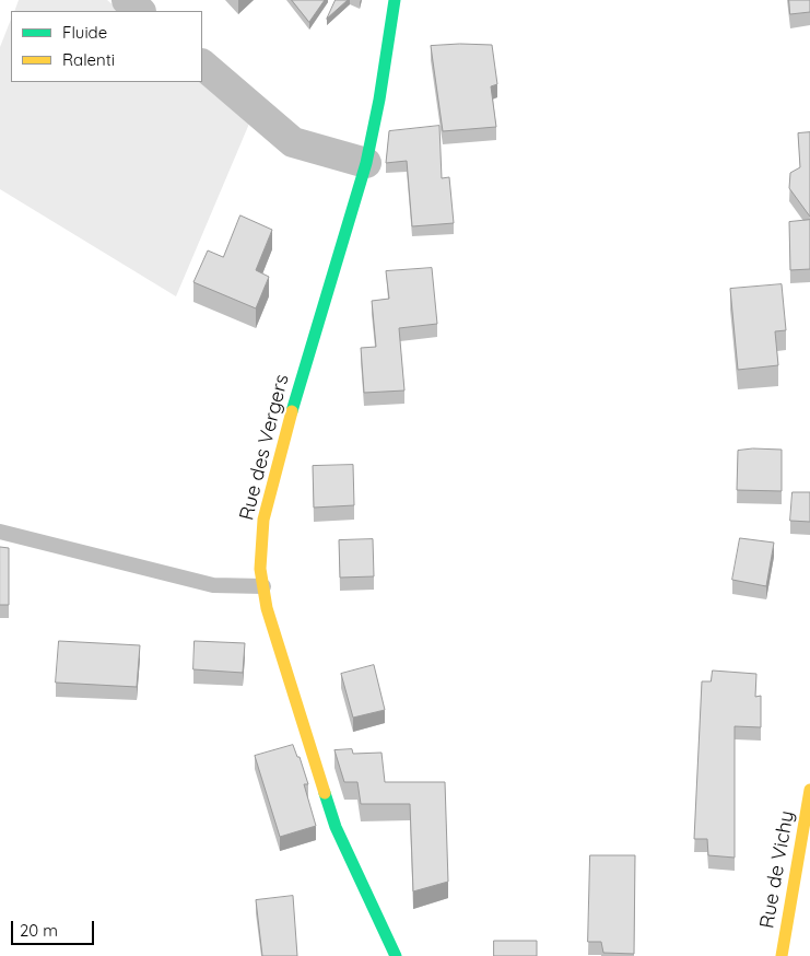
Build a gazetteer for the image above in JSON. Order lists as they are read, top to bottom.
{
  "streets": {
    "street": ["Rue des Vergers", "Rue de Vichy"]
  },
  "legend": ["Fluide", "Ralenti"],
  "scale_bar": "20 m"
}
